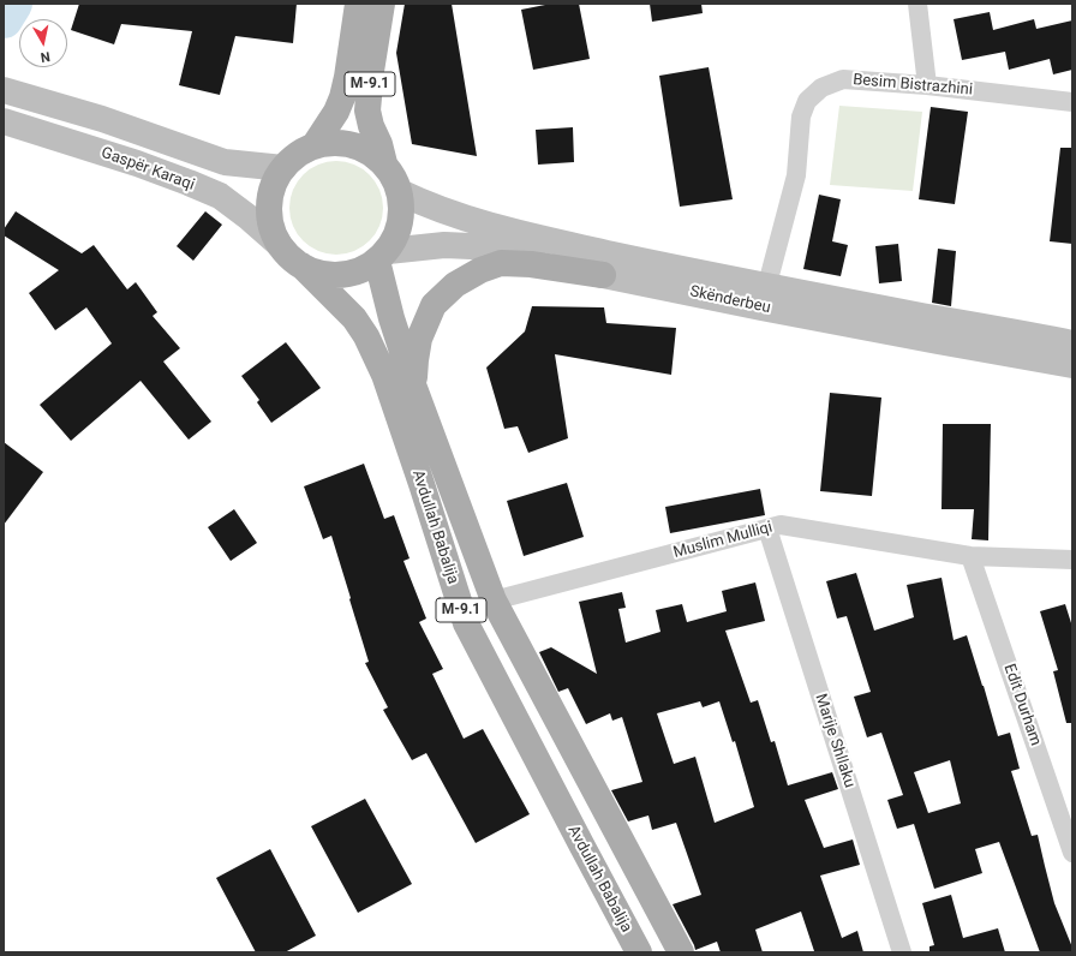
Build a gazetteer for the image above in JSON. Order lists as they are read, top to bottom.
{
  "streets": {
    "main road": [
      "M-9.1",
      "Gaspër Karaqi",
      "Skënderbeu",
      "Avdullah Babalija"
    ],
    "street": [
      "Besim Bistrazhini",
      "Muslim Mulliqi",
      "Edit Durham",
      "Marije Shllaku"
    ]
  },
  "crossings": [
    ["M-9.1", "Gaspër Karaqi"],
    ["M-9.1", "Skënderbeu"],
    ["M-9.1", "Avdullah Babalija"],
    ["Besim Bistrazhini", "Skënderbeu"],
    ["Gaspër Karaqi", "Skënderbeu"],
    ["Gaspër Karaqi", "Avdullah Babalija"],
    ["Skënderbeu", "Avdullah Babalija"],
    ["Avdullah Babalija", "Muslim Mulliqi"],
    ["Muslim Mulliqi", "Edit Durham"],
    ["Muslim Mulliqi", "Marije Shllaku"]
  ],
  "north": "bottom"
}
